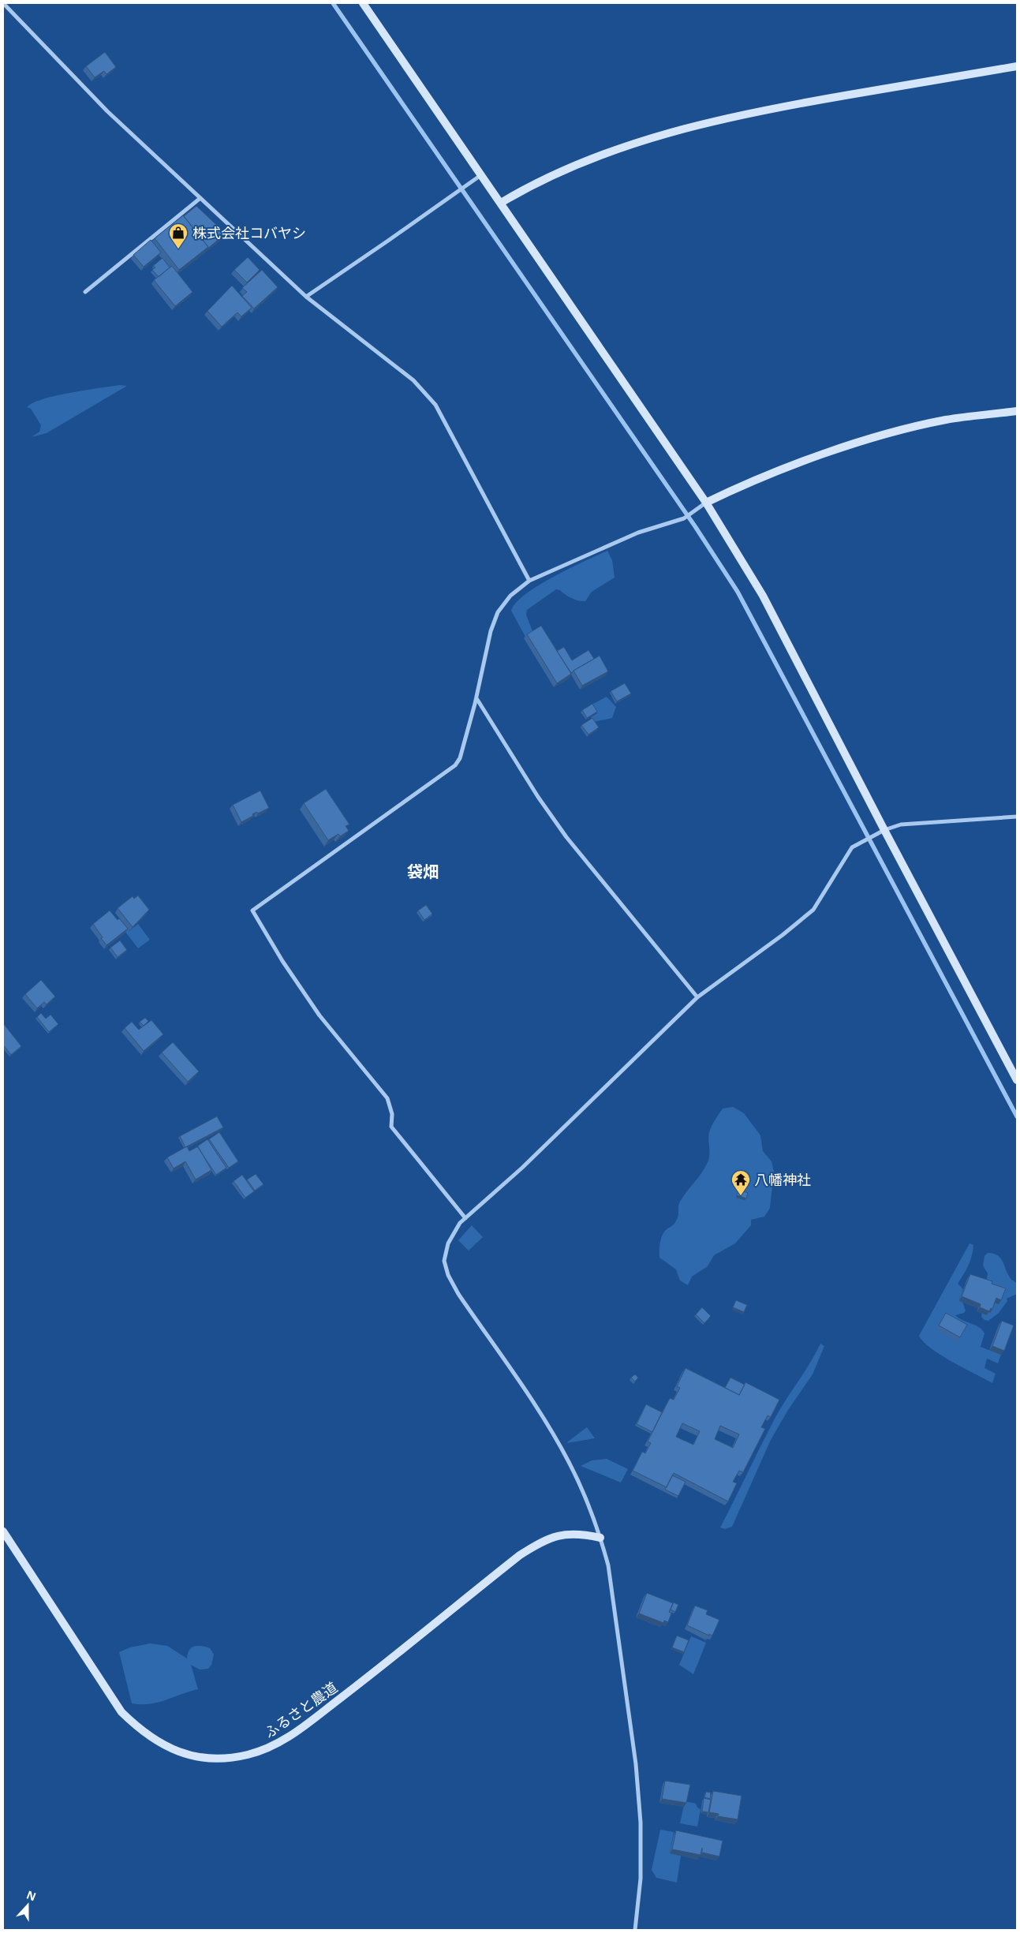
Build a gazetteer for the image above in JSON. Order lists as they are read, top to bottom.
{
  "streets": {
    "street": ["ふるさと農道"]
  },
  "districts": ["袋畑"],
  "places": {
    "shop": ["株式会社コバヤシ"],
    "temple": ["八幡神社"]
  },
  "north": "top"
}
